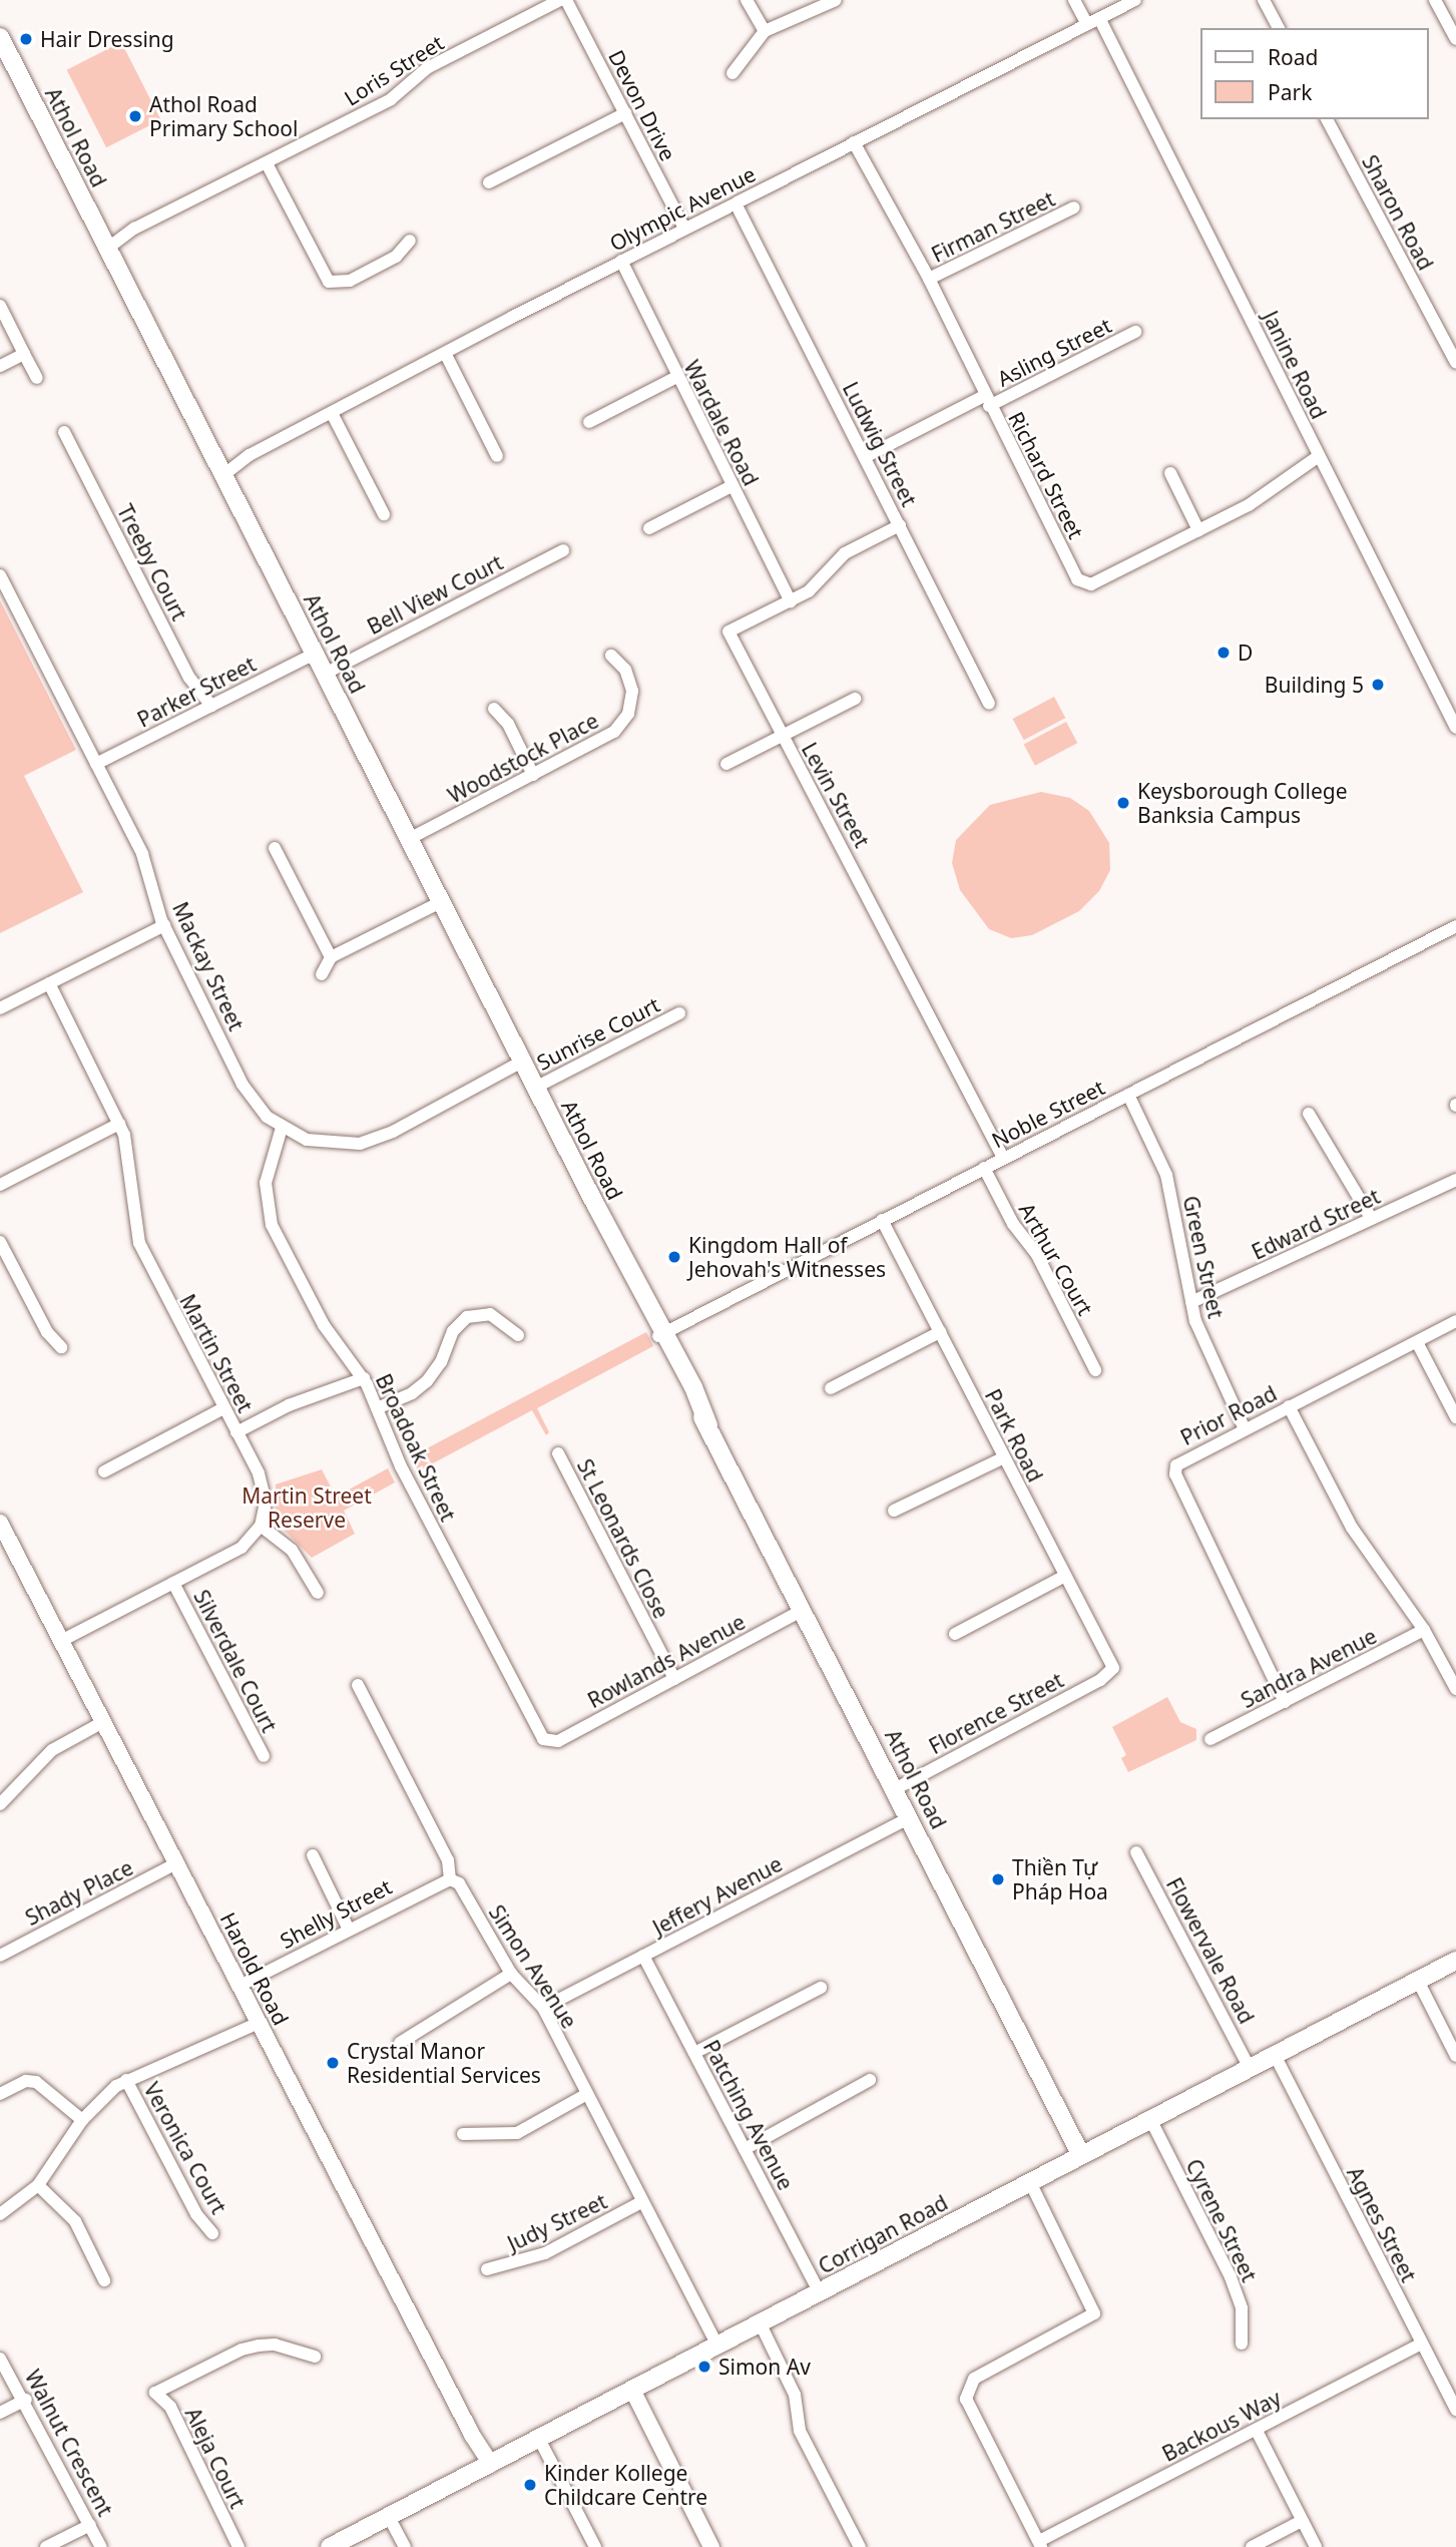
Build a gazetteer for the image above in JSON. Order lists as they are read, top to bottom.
{
  "streets": {
    "main road": ["Athol Road", "Corrigan Road"],
    "street": [
      "Loris Street",
      "Devon Drive",
      "Olympic Avenue",
      "Sharon Road",
      "Firman Street",
      "Asling Street",
      "Janine Road",
      "Wardale Road",
      "Ludwig Street",
      "Richard Street",
      "Treeby Court",
      "Bell View Court",
      "Parker Street",
      "Woodstock Place",
      "Levin Street",
      "Mackay Street",
      "Sunrise Court",
      "Noble Street",
      "Edward Street",
      "Green Street",
      "Arthur Court",
      "Martin Street",
      "Prior Road",
      "Park Road",
      "Broadoak Street",
      "St Leonards Close",
      "Silverdale Court",
      "Rowlands Avenue",
      "Sandra Avenue",
      "Florence Street",
      "Shady Place",
      "Jeffery Avenue",
      "Shelly Street",
      "Flowervale Road",
      "Simon Avenue",
      "Harold Road",
      "Patching Avenue",
      "Veronica Court",
      "Cyrene Street",
      "Judy Street",
      "Agnes Street",
      "Backous Way",
      "Walnut Crescent",
      "Aleja Court"
    ]
  },
  "crossings": [
    ["Loris Street", "Athol Road"],
    ["Devon Drive", "Olympic Avenue"],
    ["Athol Road", "Olympic Avenue"],
    ["Athol Road", "Bell View Court"],
    ["Athol Road", "Parker Street"],
    ["Athol Road", "Woodstock Place"],
    ["Athol Road", "Mackay Street"],
    ["Athol Road", "Sunrise Court"],
    ["Athol Road", "Noble Street"],
    ["Athol Road", "Rowlands Avenue"],
    ["Athol Road", "Florence Street"],
    ["Athol Road", "Jeffery Avenue"],
    ["Athol Road", "Corrigan Road"],
    ["Olympic Avenue", "Janine Road"],
    ["Olympic Avenue", "Wardale Road"],
    ["Olympic Avenue", "Ludwig Street"],
    ["Olympic Avenue", "Richard Street"],
    ["Firman Street", "Richard Street"],
    ["Asling Street", "Ludwig Street"],
    ["Asling Street", "Richard Street"],
    ["Janine Road", "Richard Street"],
    ["Wardale Road", "Levin Street"],
    ["Ludwig Street", "Levin Street"],
    ["Treeby Court", "Parker Street"],
    ["Parker Street", "Mackay Street"],
    ["Levin Street", "Noble Street"],
    ["Mackay Street", "Broadoak Street"],
    ["Noble Street", "Green Street"],
    ["Noble Street", "Arthur Court"],
    ["Noble Street", "Park Road"],
    ["Edward Street", "Green Street"],
    ["Green Street", "Prior Road"],
    ["Prior Road", "Sandra Avenue"],
    ["Park Road", "Florence Street"],
    ["Broadoak Street", "Rowlands Avenue"],
    ["St Leonards Close", "Rowlands Avenue"],
    ["Shady Place", "Harold Road"],
    ["Jeffery Avenue", "Simon Avenue"],
    ["Jeffery Avenue", "Patching Avenue"],
    ["Shelly Street", "Simon Avenue"],
    ["Shelly Street", "Harold Road"],
    ["Flowervale Road", "Corrigan Road"],
    ["Simon Avenue", "Judy Street"],
    ["Simon Avenue", "Corrigan Road"],
    ["Harold Road", "Corrigan Road"],
    ["Patching Avenue", "Corrigan Road"],
    ["Cyrene Street", "Corrigan Road"],
    ["Agnes Street", "Corrigan Road"],
    ["Agnes Street", "Backous Way"]
  ],
  "parks": ["Martin Street Reserve"],
  "places": [
    "Hair Dressing",
    "Athol Road Primary School",
    "D",
    "Building 5",
    "Keysborough College Banksia Campus",
    "Kingdom Hall of Jehovah's Witnesses",
    "Thiền Tự Pháp Hoa",
    "Crystal Manor Residential Services",
    "Simon Av",
    "Kinder Kollege Childcare Centre"
  ],
  "legend": ["Road", "Park"]
}
